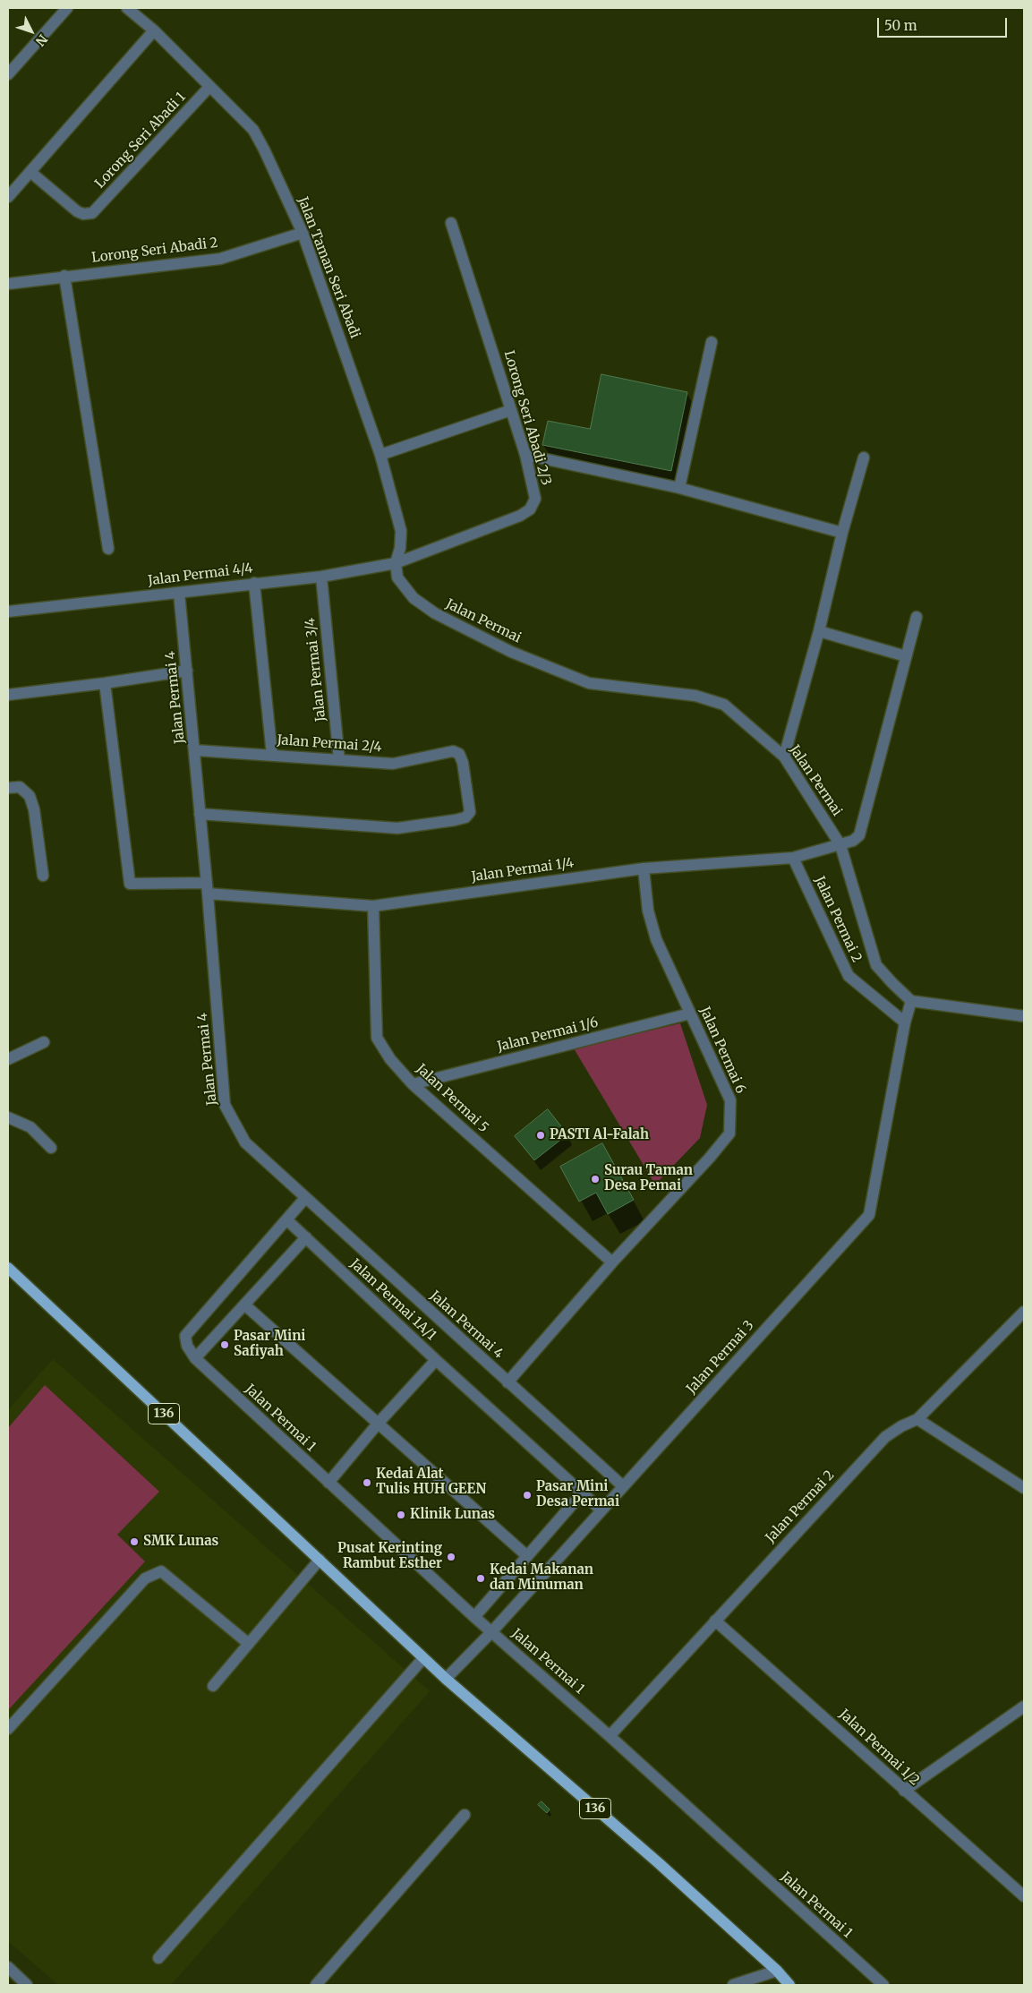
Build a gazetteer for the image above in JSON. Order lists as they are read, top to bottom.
{
  "streets": {
    "main road": ["136"],
    "street": [
      "Lorong Seri Abadi 1",
      "Lorong Seri Abadi 2",
      "Jalan Taman Seri Abadi",
      "Lorong Seri Abadi 2/3",
      "Jalan Permai 4/4",
      "Jalan Permai",
      "Jalan Permai 3/4",
      "Jalan Permai 4",
      "Jalan Permai 2/4",
      "Jalan Permai 1/4",
      "Jalan Permai 2",
      "Jalan Permai 1/6",
      "Jalan Permai 6",
      "Jalan Permai 5",
      "Jalan Permai 1A/1",
      "Jalan Permai 3",
      "Jalan Permai 1",
      "Jalan Permai 1/2"
    ]
  },
  "crossings": [
    ["Lorong Seri Abadi 1", "Jalan Taman Seri Abadi"],
    ["Lorong Seri Abadi 2", "Jalan Taman Seri Abadi"],
    ["Jalan Taman Seri Abadi", "Lorong Seri Abadi 2/3"],
    ["Jalan Taman Seri Abadi", "Jalan Permai 4/4"],
    ["Jalan Taman Seri Abadi", "Jalan Permai"],
    ["Lorong Seri Abadi 2/3", "Jalan Permai 4/4"],
    ["Lorong Seri Abadi 2/3", "Jalan Permai"],
    ["Jalan Permai 4/4", "Jalan Permai"],
    ["Jalan Permai 4/4", "Jalan Permai 3/4"],
    ["Jalan Permai 4/4", "Jalan Permai 4"],
    ["Jalan Permai", "Jalan Permai 1/4"],
    ["Jalan Permai", "Jalan Permai 3"],
    ["Jalan Permai 3/4", "Jalan Permai 2/4"],
    ["Jalan Permai 4", "Jalan Permai 2/4"],
    ["Jalan Permai 4", "Jalan Permai 1/4"],
    ["Jalan Permai 4", "Jalan Permai 6"],
    ["Jalan Permai 4", "Jalan Permai 3"],
    ["Jalan Permai 1/4", "Jalan Permai 2"],
    ["Jalan Permai 1/4", "Jalan Permai 6"],
    ["Jalan Permai 1/4", "Jalan Permai 5"],
    ["Jalan Permai 2", "Jalan Permai 3"],
    ["Jalan Permai 2", "Jalan Permai 1"],
    ["Jalan Permai 2", "Jalan Permai 1/2"],
    ["Jalan Permai 1/6", "Jalan Permai 6"],
    ["Jalan Permai 1/6", "Jalan Permai 5"],
    ["Jalan Permai 6", "Jalan Permai 5"],
    ["Jalan Permai 1A/1", "Jalan Permai 3"],
    ["Jalan Permai 3", "136"],
    ["Jalan Permai 3", "Jalan Permai 1"]
  ],
  "places": [
    "PASTI Al-Falah",
    "Surau Taman Desa Pemai",
    "Pasar Mini Safiyah",
    "Kedai Alat Tulis HUH GEEN",
    "Pasar Mini Desa Permai",
    "Klinik Lunas",
    "SMK Lunas",
    "Pusat Kerinting Rambut Esther",
    "Kedai Makanan dan Minuman"
  ],
  "scale_bar": "50 m",
  "north": "bottom right"
}
